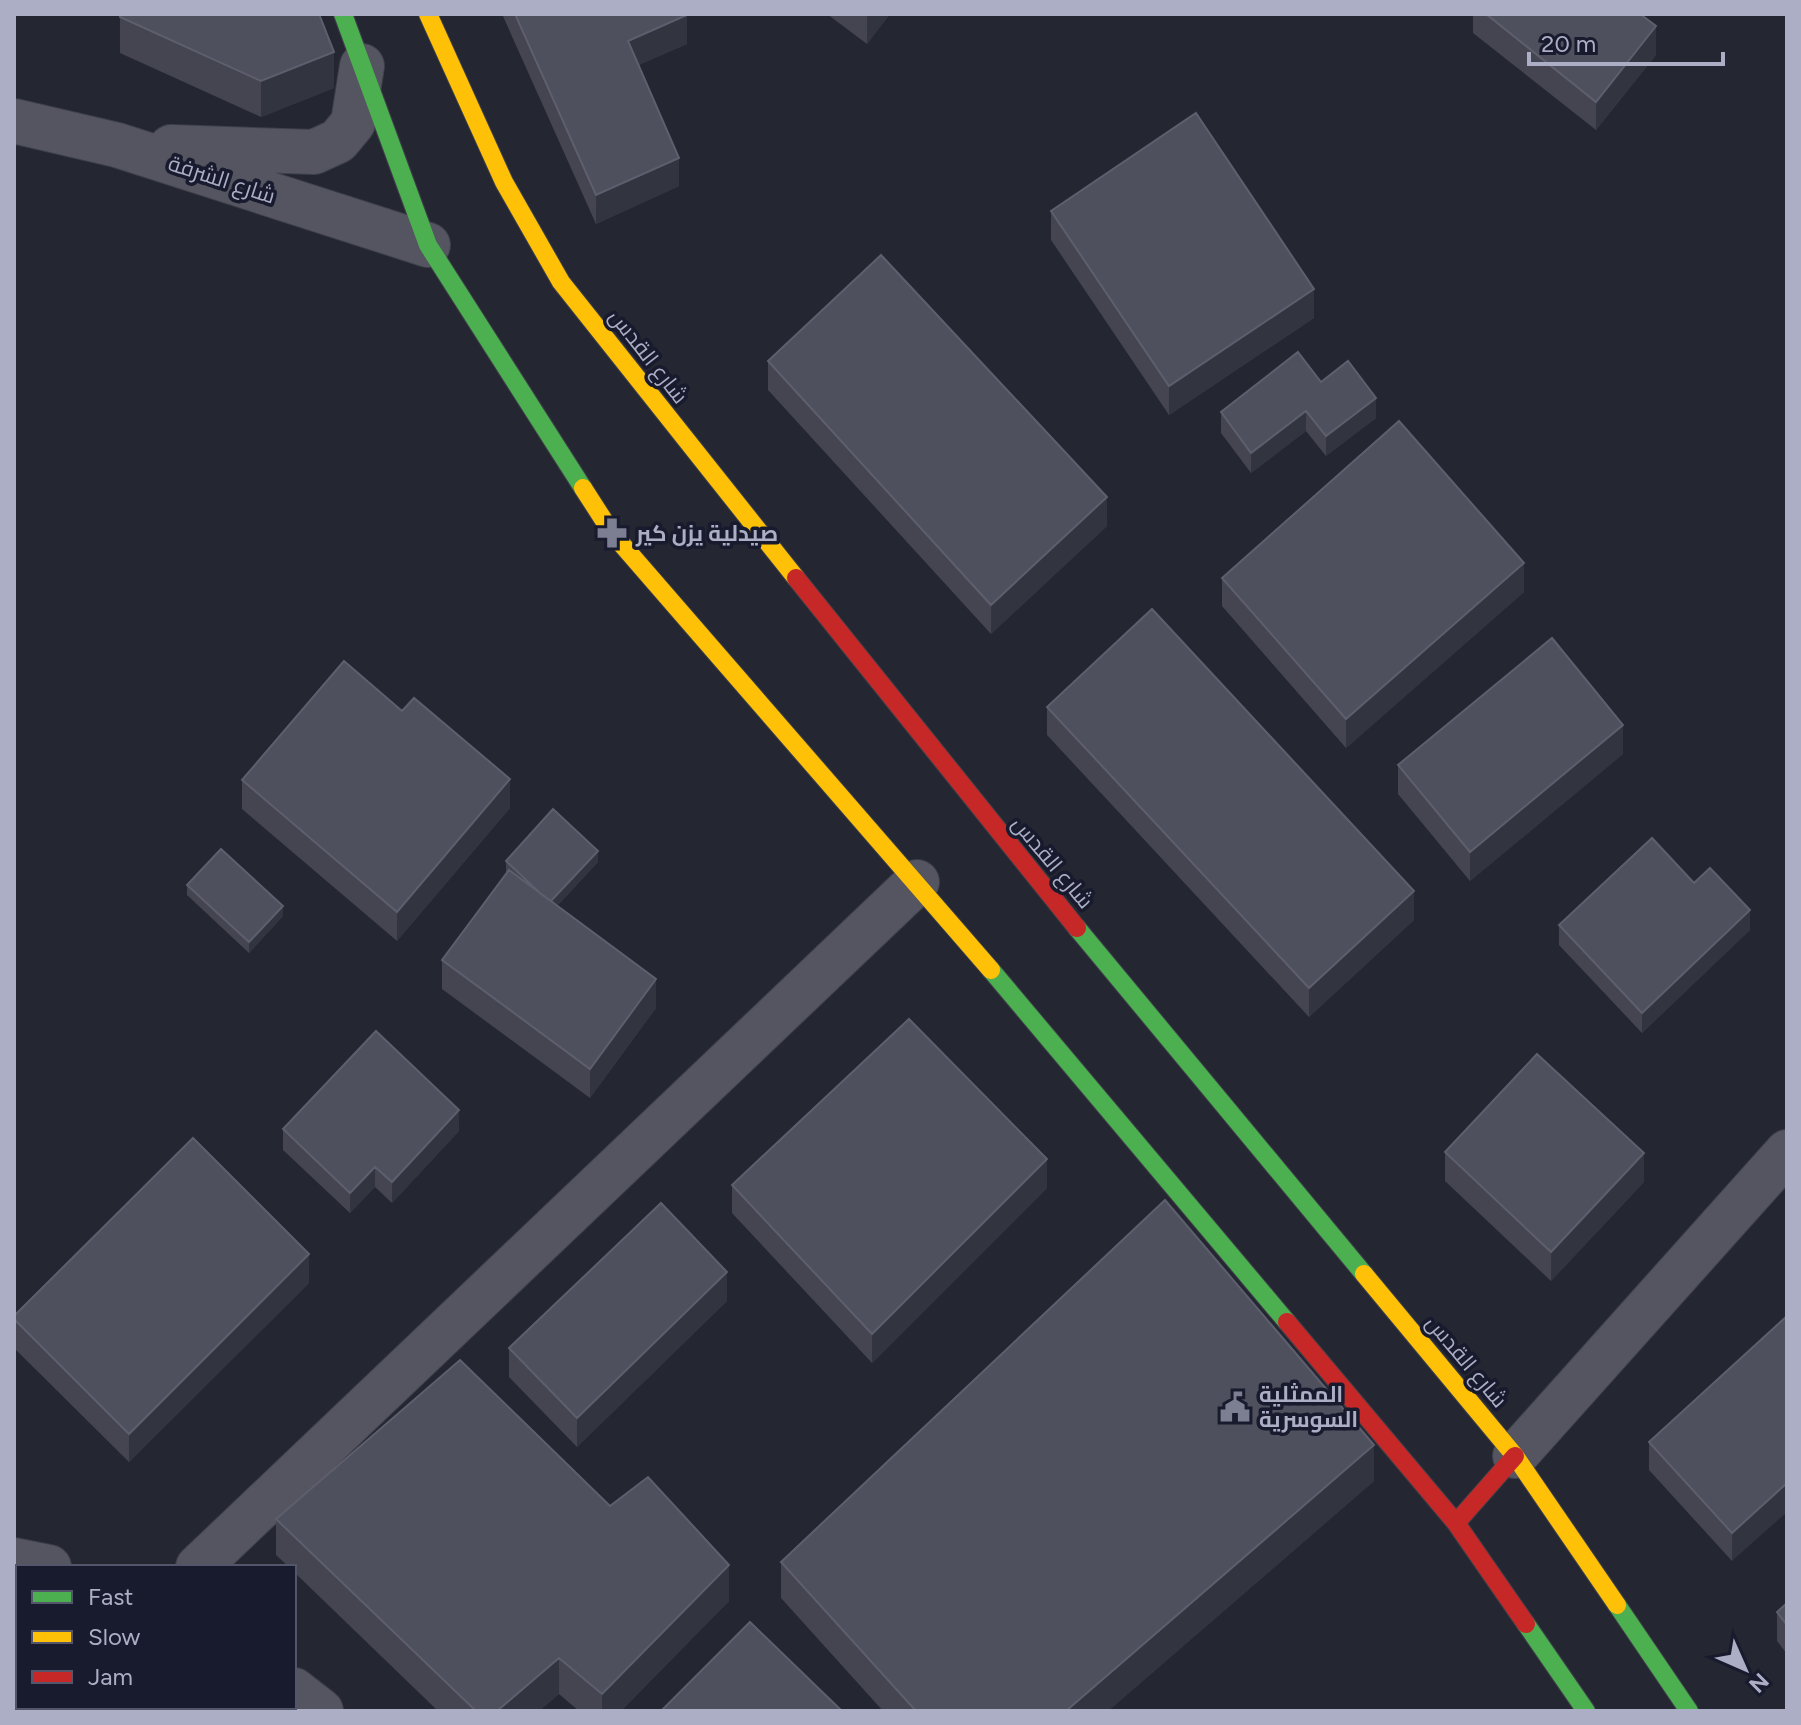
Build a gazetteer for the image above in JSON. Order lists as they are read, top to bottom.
{
  "streets": {
    "main road": ["شارع القدس"],
    "street": ["شارع الشرفة"]
  },
  "places": {
    "pharmacy": ["صيدلية يزن كير"],
    "public building": ["الممثلية السوسرية"]
  },
  "legend": ["Fast", "Slow", "Jam"],
  "scale_bar": "20 m",
  "north": "bottom right"
}
